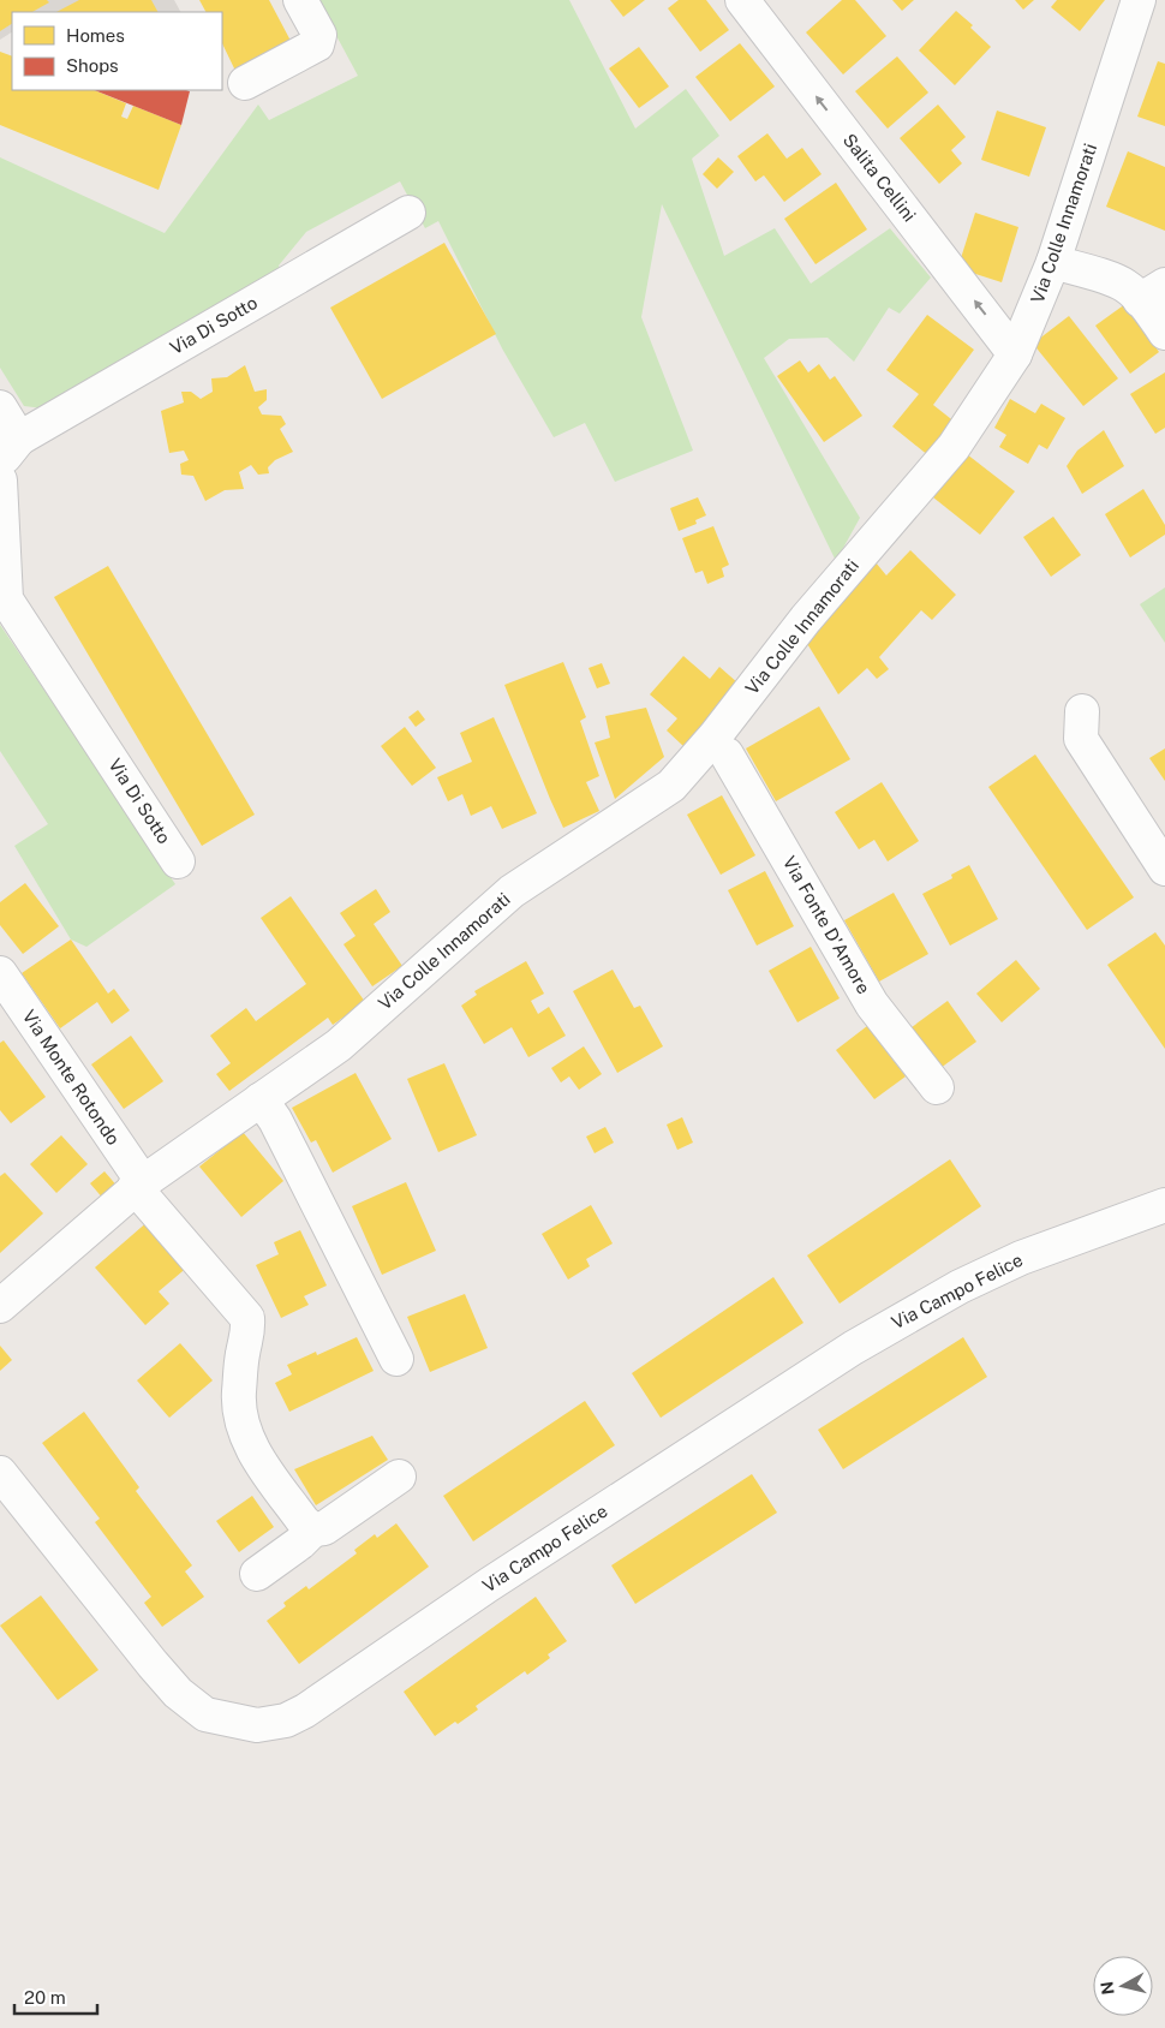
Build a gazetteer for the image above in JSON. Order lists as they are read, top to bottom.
{
  "streets": {
    "street": [
      "Salita Cellini",
      "Via Colle Innamorati",
      "Via Di Sotto",
      "Via Fonte D'Amore",
      "Via Monte Rotondo",
      "Via Campo Felice"
    ]
  },
  "crossings": [
    ["Salita Cellini", "Via Colle Innamorati"],
    ["Via Colle Innamorati", "Via Monte Rotondo"]
  ],
  "one_way": ["Salita Cellini"],
  "legend": ["Homes", "Shops"],
  "scale_bar": "20 m",
  "north": "left"
}
